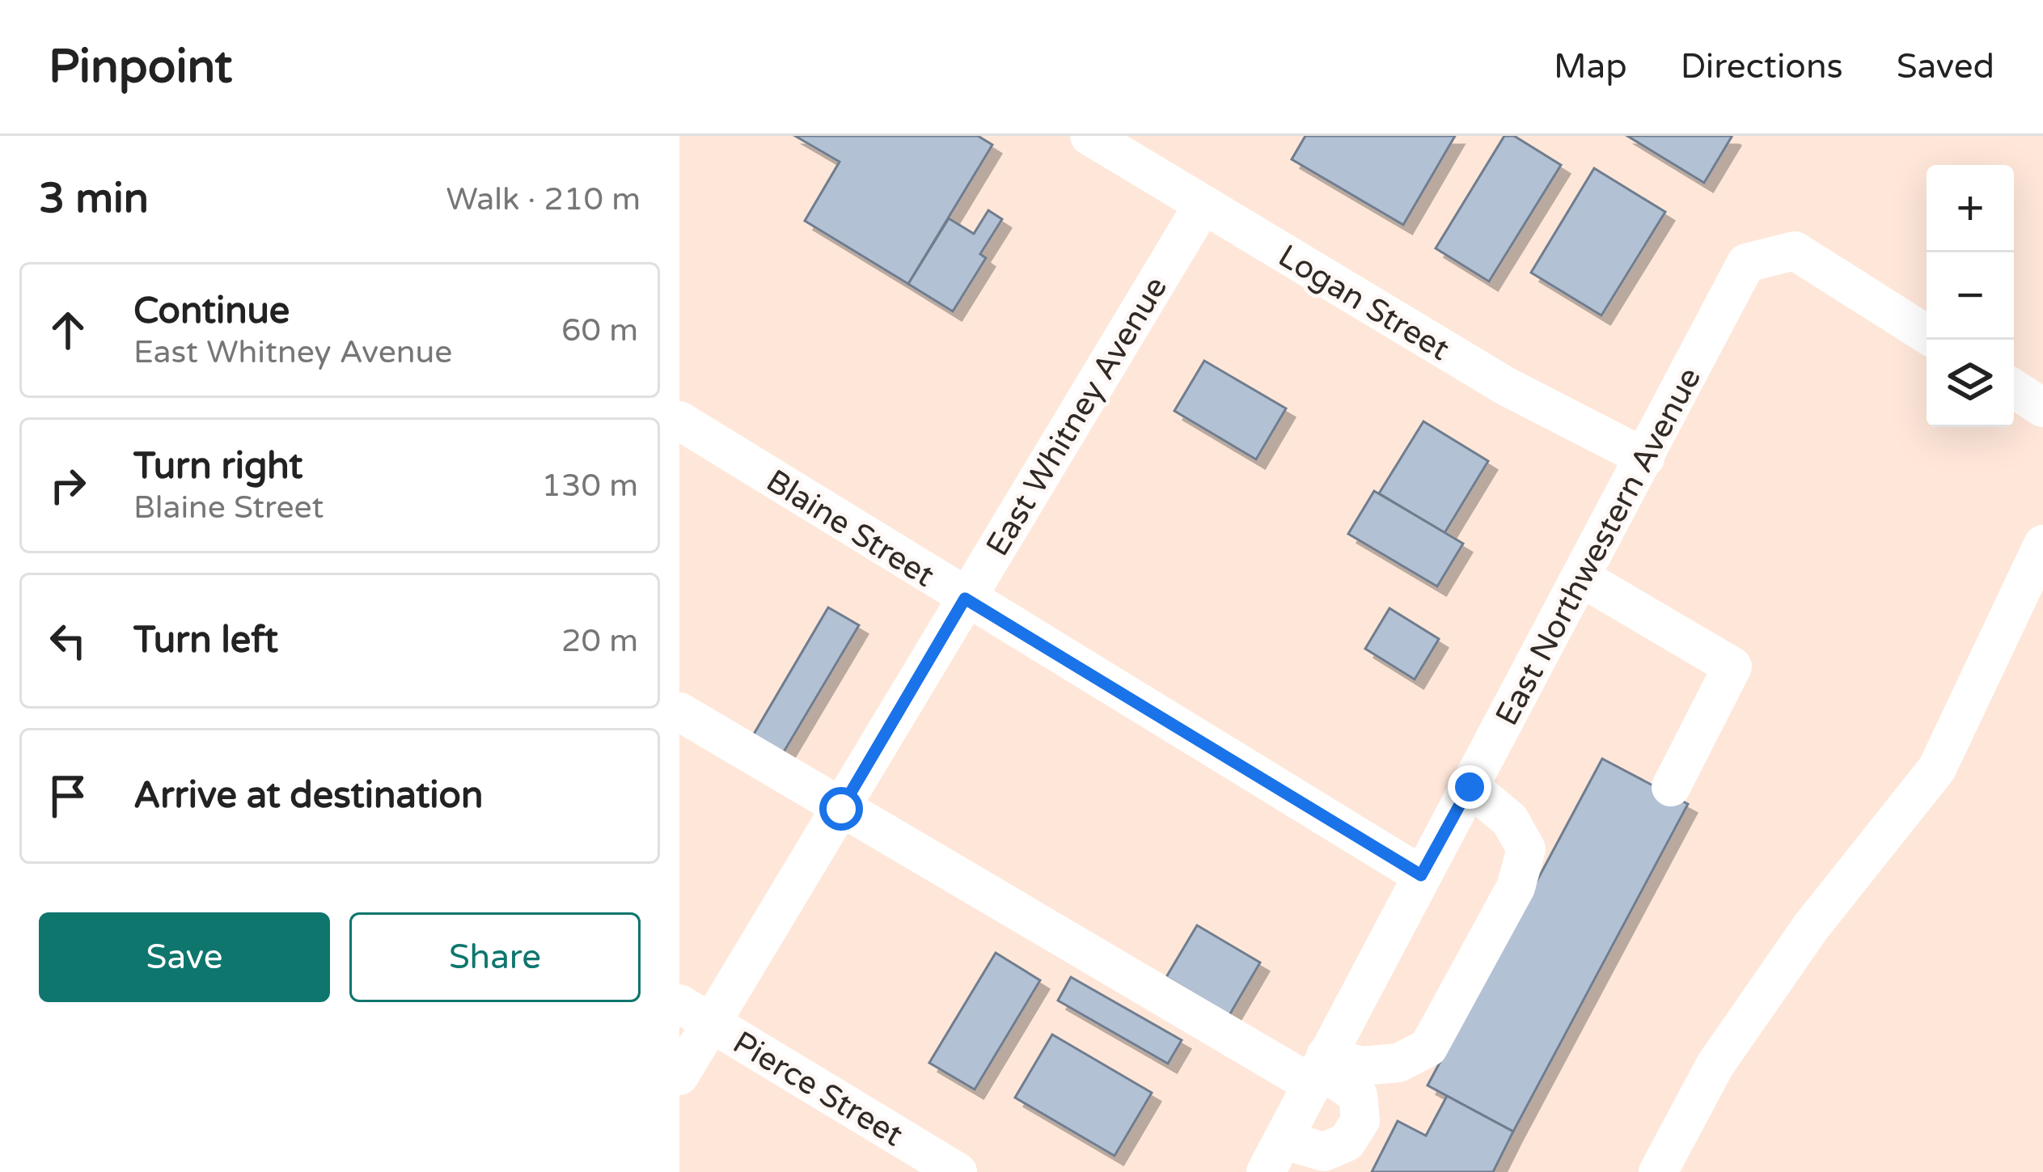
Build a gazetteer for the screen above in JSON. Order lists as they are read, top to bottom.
{
  "streets": {
    "street": [
      "Logan Street",
      "East Whitney Avenue",
      "Blaine Street",
      "East Northwestern Avenue",
      "Pierce Street"
    ]
  },
  "crossings": [
    ["Logan Street", "East Whitney Avenue"],
    ["Logan Street", "East Northwestern Avenue"],
    ["East Whitney Avenue", "Blaine Street"],
    ["East Whitney Avenue", "Pierce Street"],
    ["Blaine Street", "East Northwestern Avenue"]
  ],
  "page": {
    "header": "Pinpoint",
    "nav": ["Map", "Directions", "Saved"],
    "heading": ["3 min", "Walk · 210 m"],
    "map_buttons": ["+", "−"],
    "list": [
      ["Continue", "East Whitney Avenue", "60 m"],
      ["Turn right", "Blaine Street", "130 m"],
      ["Turn left", "20 m"],
      "Arrive at destination"
    ],
    "buttons": ["Save", "Share"]
  }
}
